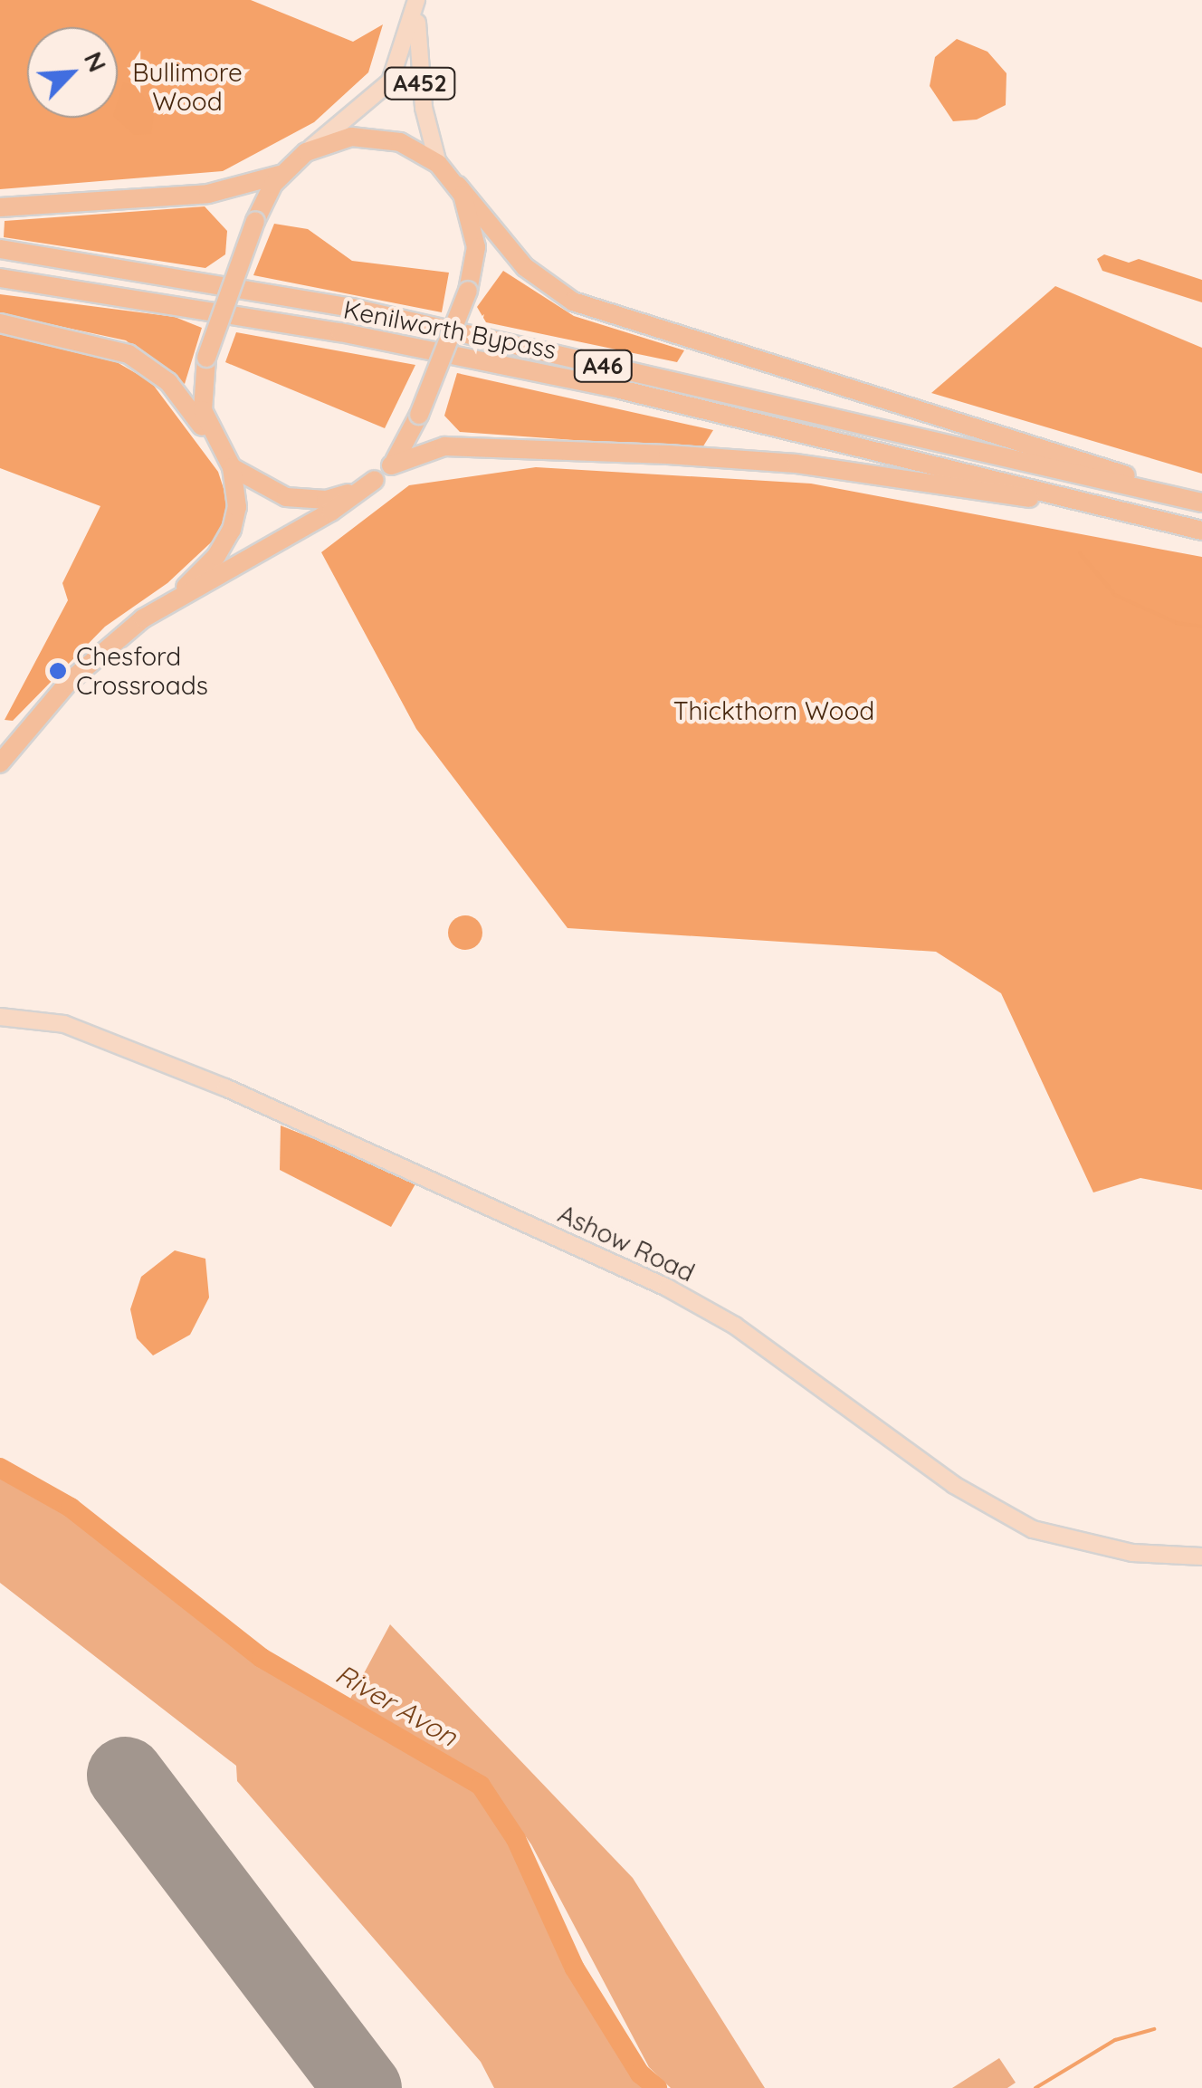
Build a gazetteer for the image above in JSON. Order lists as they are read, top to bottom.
{
  "streets": {
    "highway": ["Kenilworth Bypass", "A46"],
    "main road": ["A452", "Ashow Road"]
  },
  "water": ["River Avon"],
  "parks": ["Bullimore Wood", "Thickthorn Wood"],
  "places": ["Chesford Crossroads"],
  "north": "top right"
}
